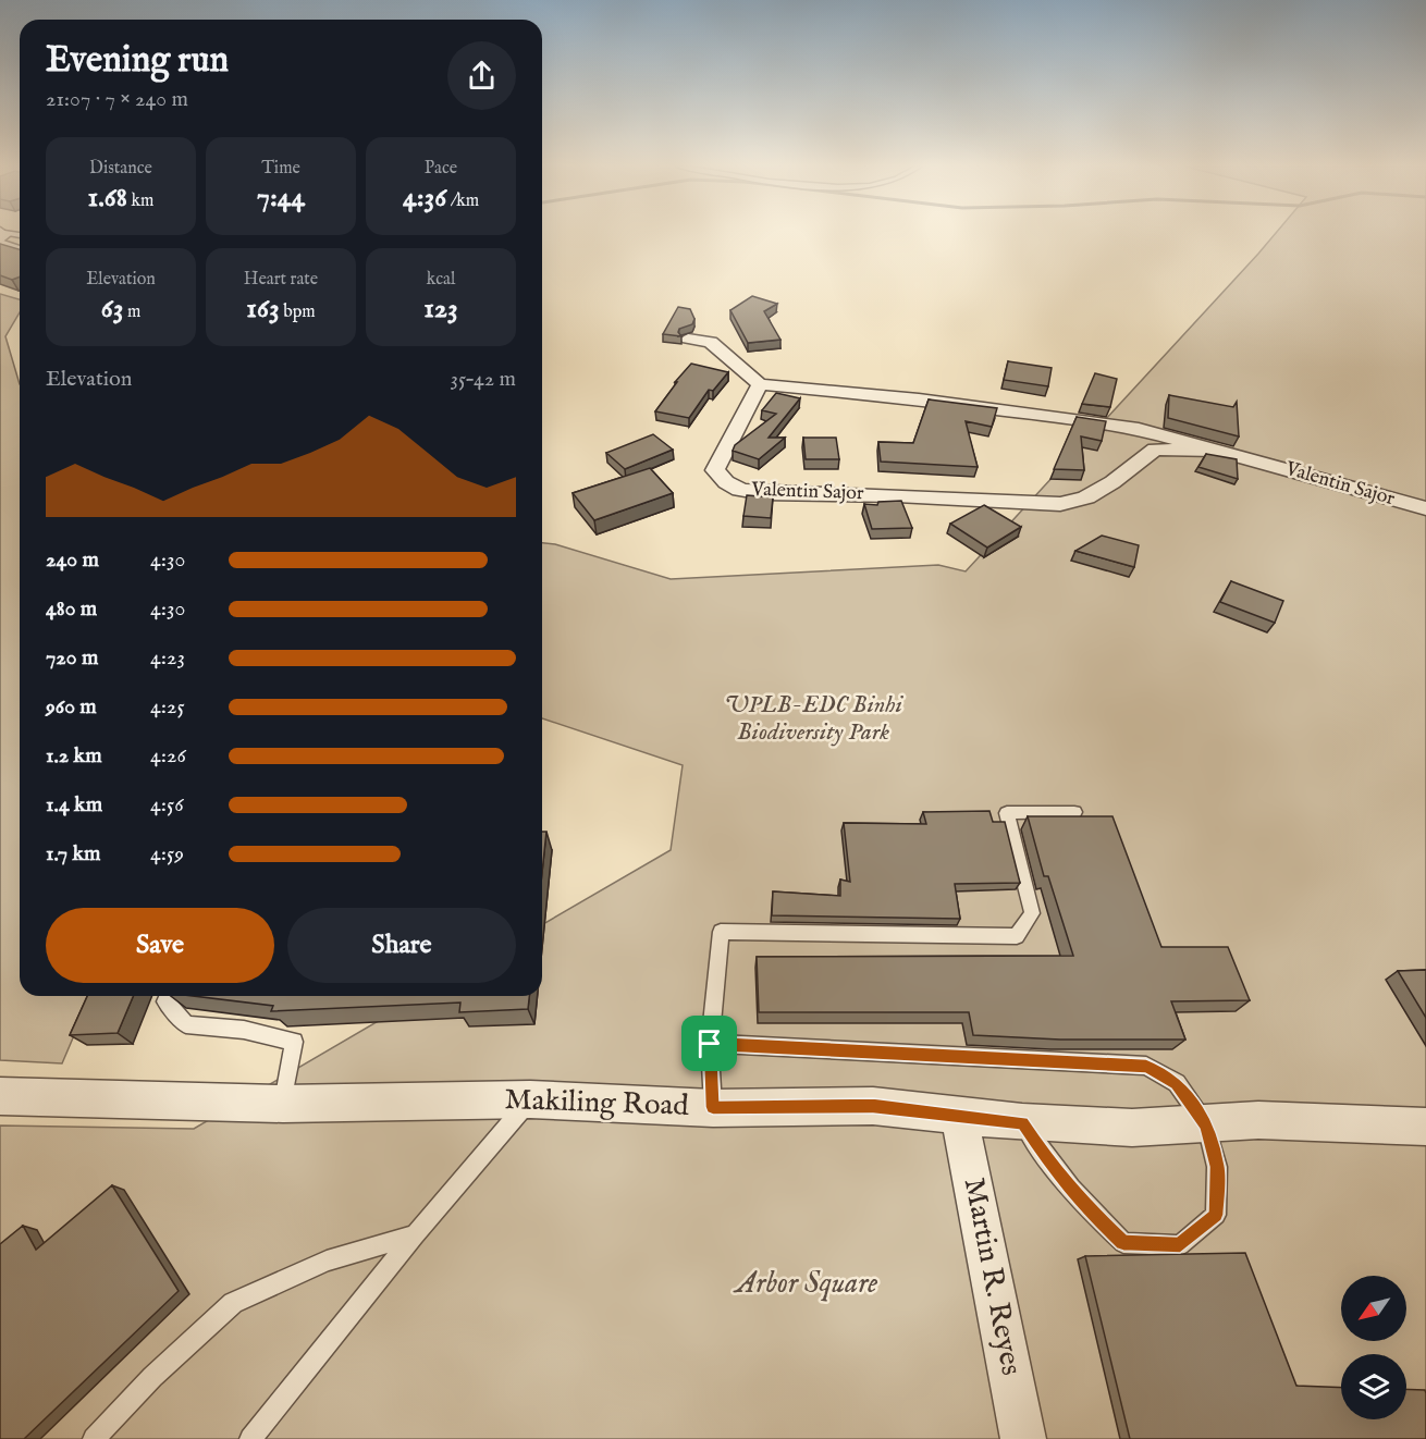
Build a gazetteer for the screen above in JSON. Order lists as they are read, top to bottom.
{
  "streets": {
    "street": ["Valentin Sajor", "Makiling Road", "Martin R. Reyes"]
  },
  "crossings": [
    ["Makiling Road", "Martin R. Reyes"]
  ],
  "parks": ["UPLB-EDC Binhi Biodiversity Park", "Arbor Square"],
  "north": "bottom left",
  "page": {
    "heading": ["Evening run", "21:07 · 7 × 240 m"],
    "stats": [
      ["Distance", "1.68 km"],
      ["Time", "7:44"],
      ["Pace", "4:36 /km"],
      ["Elevation", "63 m"],
      ["Heart rate", "163 bpm"],
      ["kcal", "123"]
    ],
    "chart": ["Elevation", "35–42 m"],
    "list": [
      {
        "name": "240 m",
        "note": "4:30"
      },
      {
        "name": "480 m",
        "note": "4:30"
      },
      {
        "name": "720 m",
        "note": "4:23"
      },
      {
        "name": "960 m",
        "note": "4:25"
      },
      {
        "name": "1.2 km",
        "note": "4:26"
      },
      {
        "name": "1.4 km",
        "note": "4:56"
      },
      {
        "name": "1.7 km",
        "note": "4:59"
      }
    ],
    "buttons": ["Save", "Share"]
  }
}
